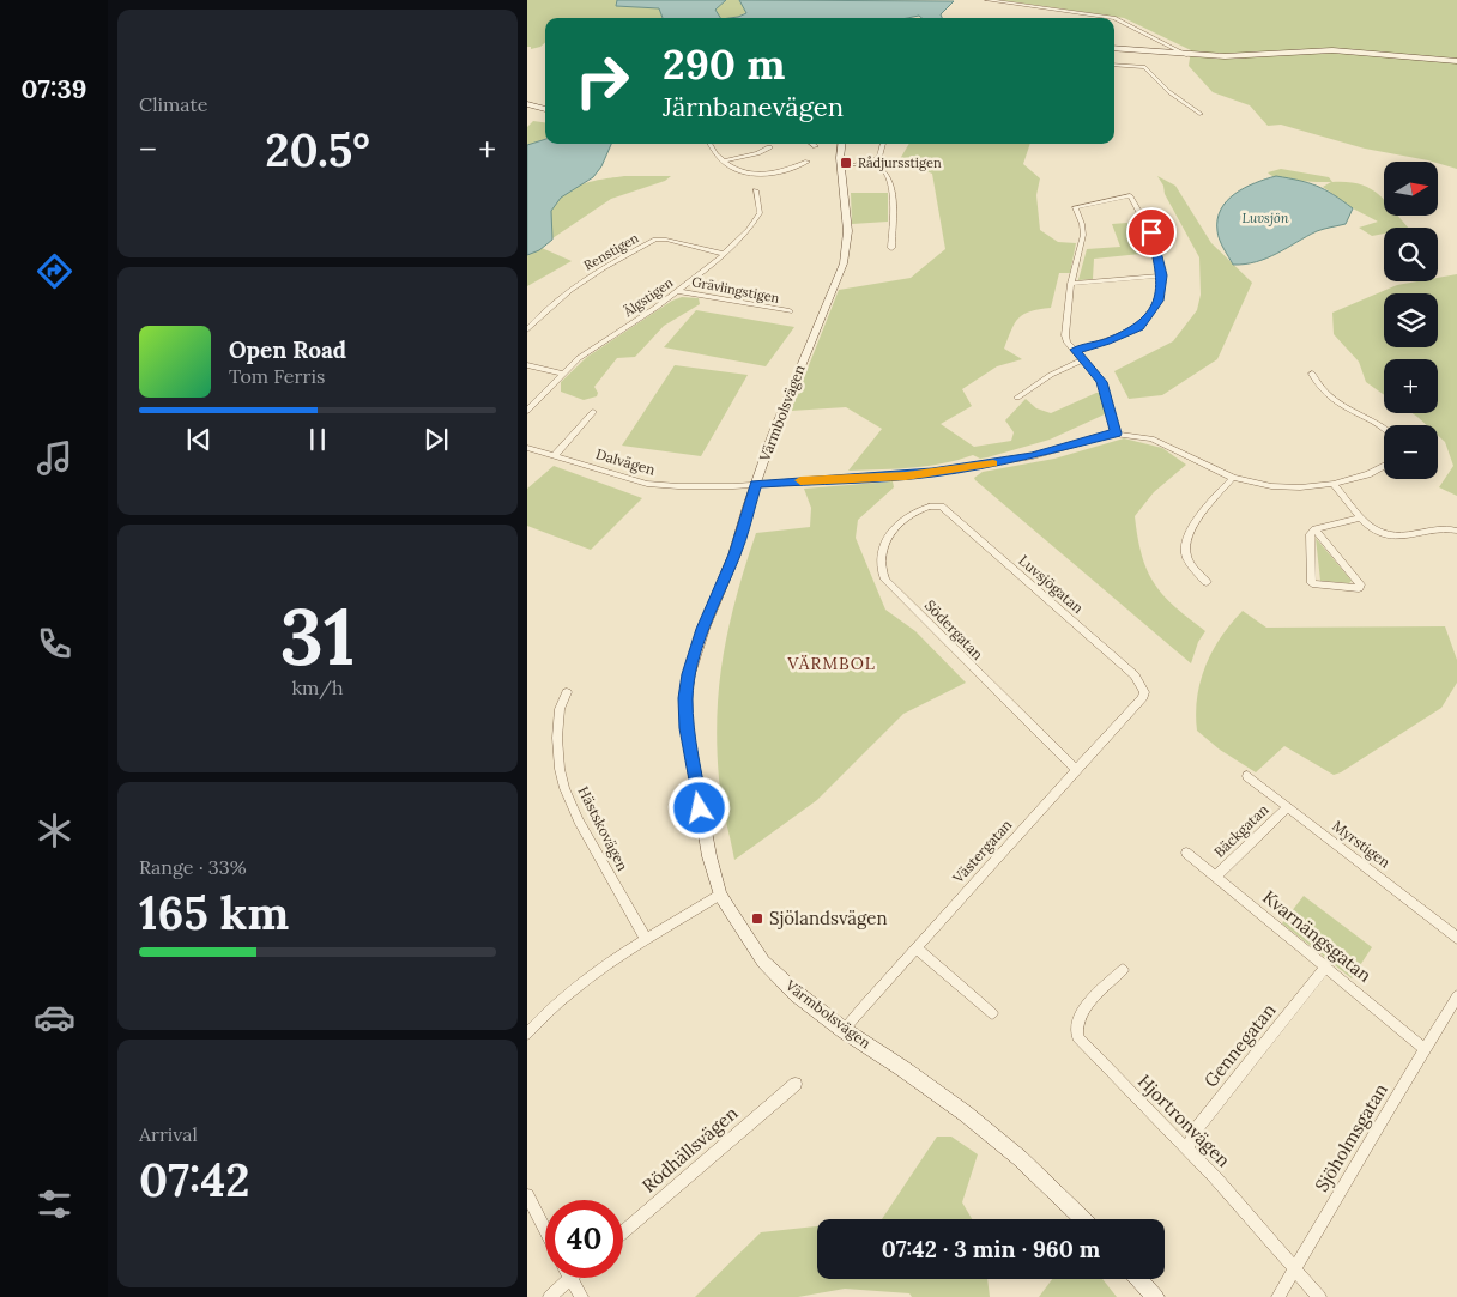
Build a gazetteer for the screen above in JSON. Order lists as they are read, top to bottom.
{
  "streets": {
    "street": [
      "Renstigen",
      "Grävlingstigen",
      "Älgstigen",
      "Värmbolsvägen",
      "Dalvägen",
      "Luvsjögatan",
      "Södergatan",
      "Hästskovägen",
      "Bäckgatan",
      "Myrstigen",
      "Västergatan",
      "Kvarnängsgatan",
      "Gennegatan",
      "Hjortronvägen",
      "Sjöholmsgatan",
      "Rödhällsvägen"
    ]
  },
  "crossings": [
    ["Renstigen", "Älgstigen"],
    ["Grävlingstigen", "Älgstigen"],
    ["Värmbolsvägen", "Dalvägen"],
    ["Värmbolsvägen", "Västergatan"],
    ["Luvsjögatan", "Södergatan"],
    ["Luvsjögatan", "Västergatan"],
    ["Södergatan", "Västergatan"],
    ["Bäckgatan", "Myrstigen"],
    ["Bäckgatan", "Kvarnängsgatan"],
    ["Kvarnängsgatan", "Gennegatan"],
    ["Kvarnängsgatan", "Sjöholmsgatan"],
    ["Gennegatan", "Hjortronvägen"],
    ["Hjortronvägen", "Sjöholmsgatan"]
  ],
  "districts": ["VÄRMBOL"],
  "water": ["Luvsjön"],
  "places": {
    "transit": ["Rådjursstigen", "Sjölandsvägen"]
  },
  "north": "right",
  "page": {
    "tabs": "07:39",
    "tile": [
      "Climate",
      ["31", "km/h"],
      ["Range · 33%", "165 km"],
      ["Arrival", "07:42"]
    ],
    "turn": ["290 m", "Järnbanevägen"],
    "heat": ["−", "20.5°", "+"],
    "map_buttons": ["+", "−"],
    "song": ["Open Road", "Tom Ferris"],
    "limit": "40",
    "trip": "07:42 · 3 min · 960 m"
  }
}
